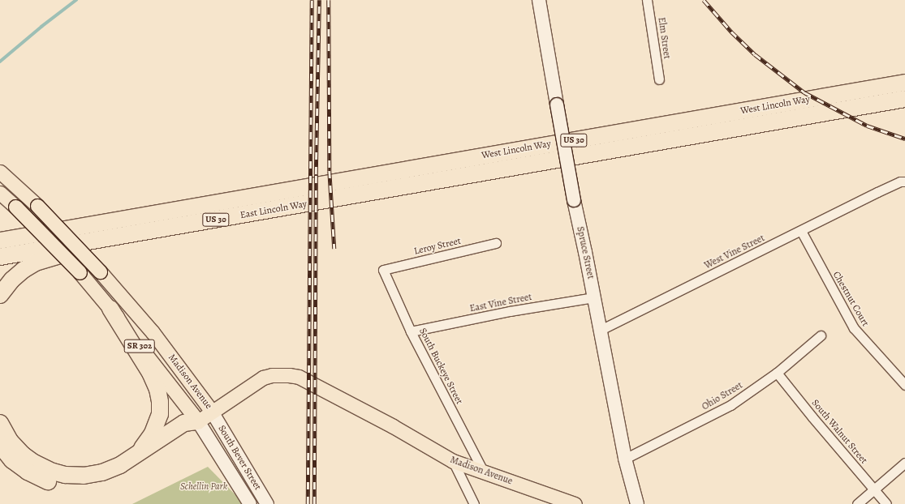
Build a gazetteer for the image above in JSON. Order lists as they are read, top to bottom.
{
  "streets": {
    "highway": ["West Lincoln Way", "US 30", "East Lincoln Way"],
    "main road": [
      "Spruce Street",
      "SR 302",
      "Madison Avenue",
      "South Bever Street"
    ],
    "street": [
      "Elm Street",
      "Leroy Street",
      "West Vine Street",
      "Chestnut Court",
      "East Vine Street",
      "South Buckeye Street",
      "Ohio Street",
      "South Walnut Street"
    ]
  },
  "crossings": [
    ["West Lincoln Way", "East Lincoln Way"],
    ["Leroy Street", "South Buckeye Street"],
    ["West Vine Street", "Spruce Street"],
    ["West Vine Street", "Chestnut Court"],
    ["Spruce Street", "East Vine Street"],
    ["Spruce Street", "Ohio Street"],
    ["East Vine Street", "South Buckeye Street"],
    ["South Buckeye Street", "Madison Avenue"],
    ["Madison Avenue", "South Bever Street"],
    ["Ohio Street", "South Walnut Street"]
  ],
  "parks": ["Schellin Park"]
}
